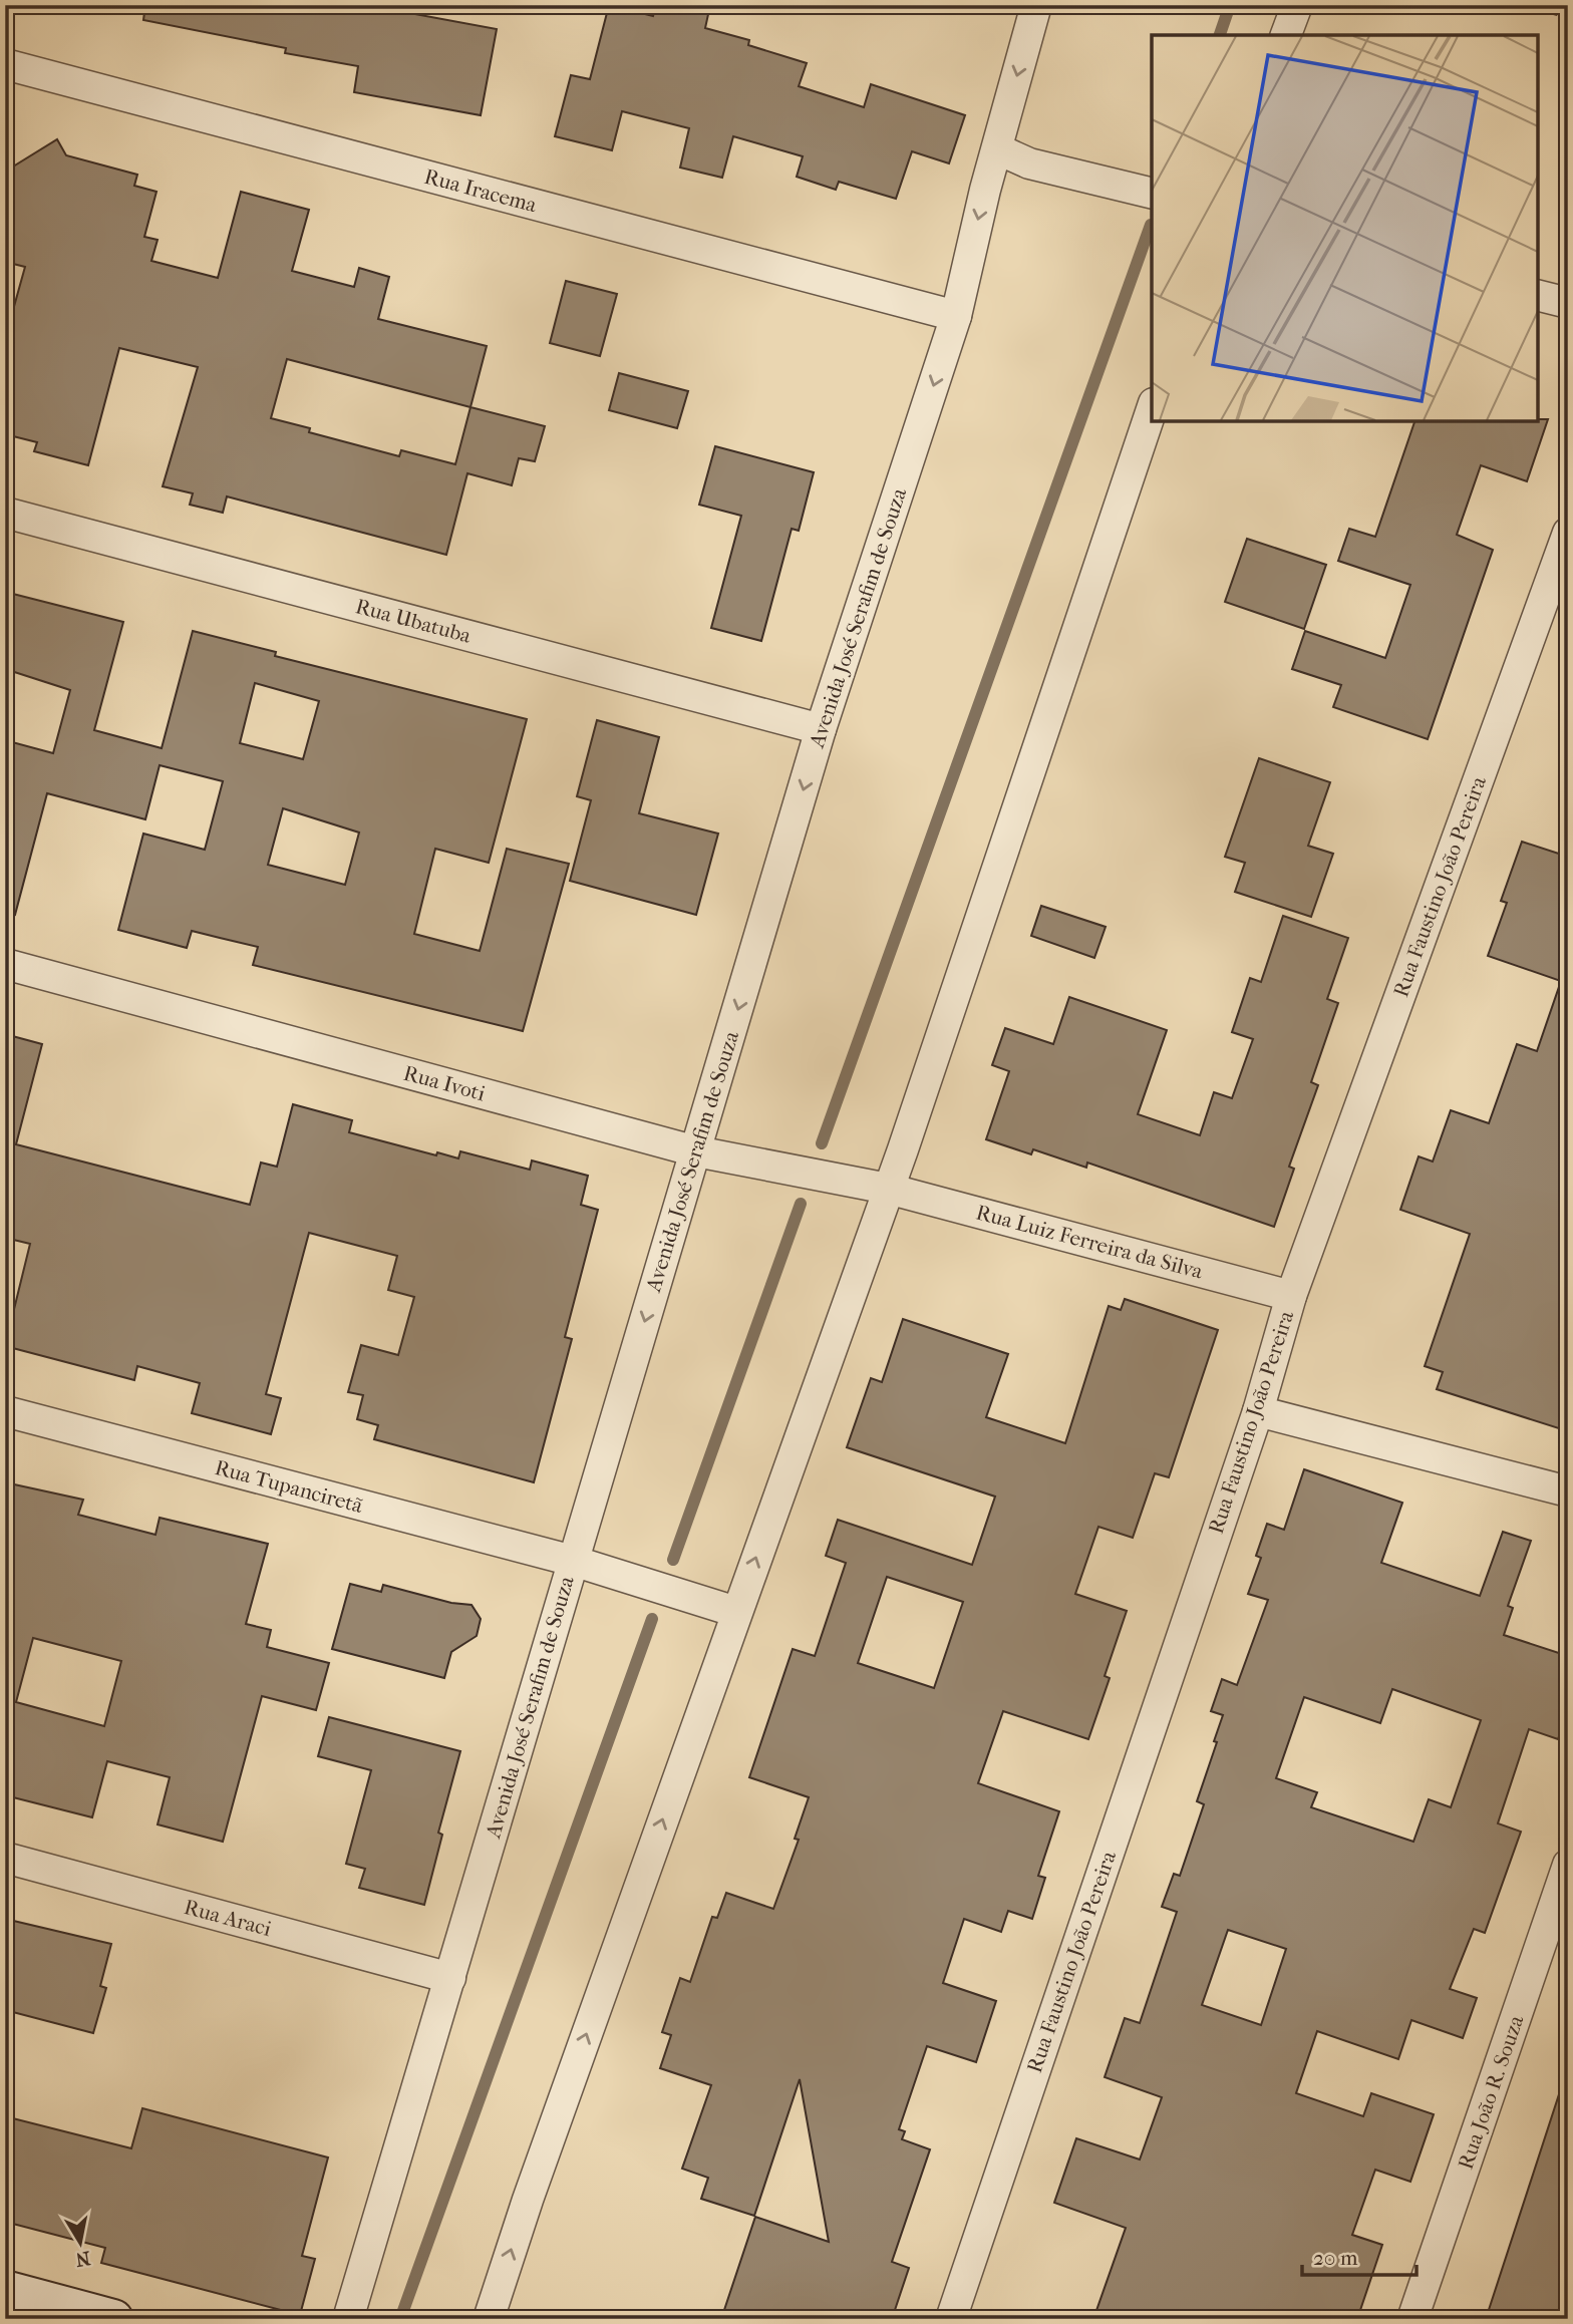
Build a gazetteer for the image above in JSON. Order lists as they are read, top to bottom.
{
  "streets": {
    "street": [
      "Rua Iracema",
      "Avenida José Serafim de Souza",
      "Rua Ubatuba",
      "Rua Faustino João Pereira",
      "Rua Ivoti",
      "Rua Luiz Ferreira da Silva",
      "Rua Tupanciretã",
      "Rua Araci",
      "Rua João R. Souza"
    ]
  },
  "crossings": [
    ["Rua Iracema", "Avenida José Serafim de Souza"],
    ["Avenida José Serafim de Souza", "Rua Ubatuba"],
    ["Avenida José Serafim de Souza", "Rua Ivoti"],
    ["Avenida José Serafim de Souza", "Rua Tupanciretã"],
    ["Avenida José Serafim de Souza", "Rua Araci"],
    ["Rua Faustino João Pereira", "Rua Luiz Ferreira da Silva"],
    ["Rua Ivoti", "Rua Luiz Ferreira da Silva"]
  ],
  "scale_bar": "20 m",
  "north": "bottom"
}
